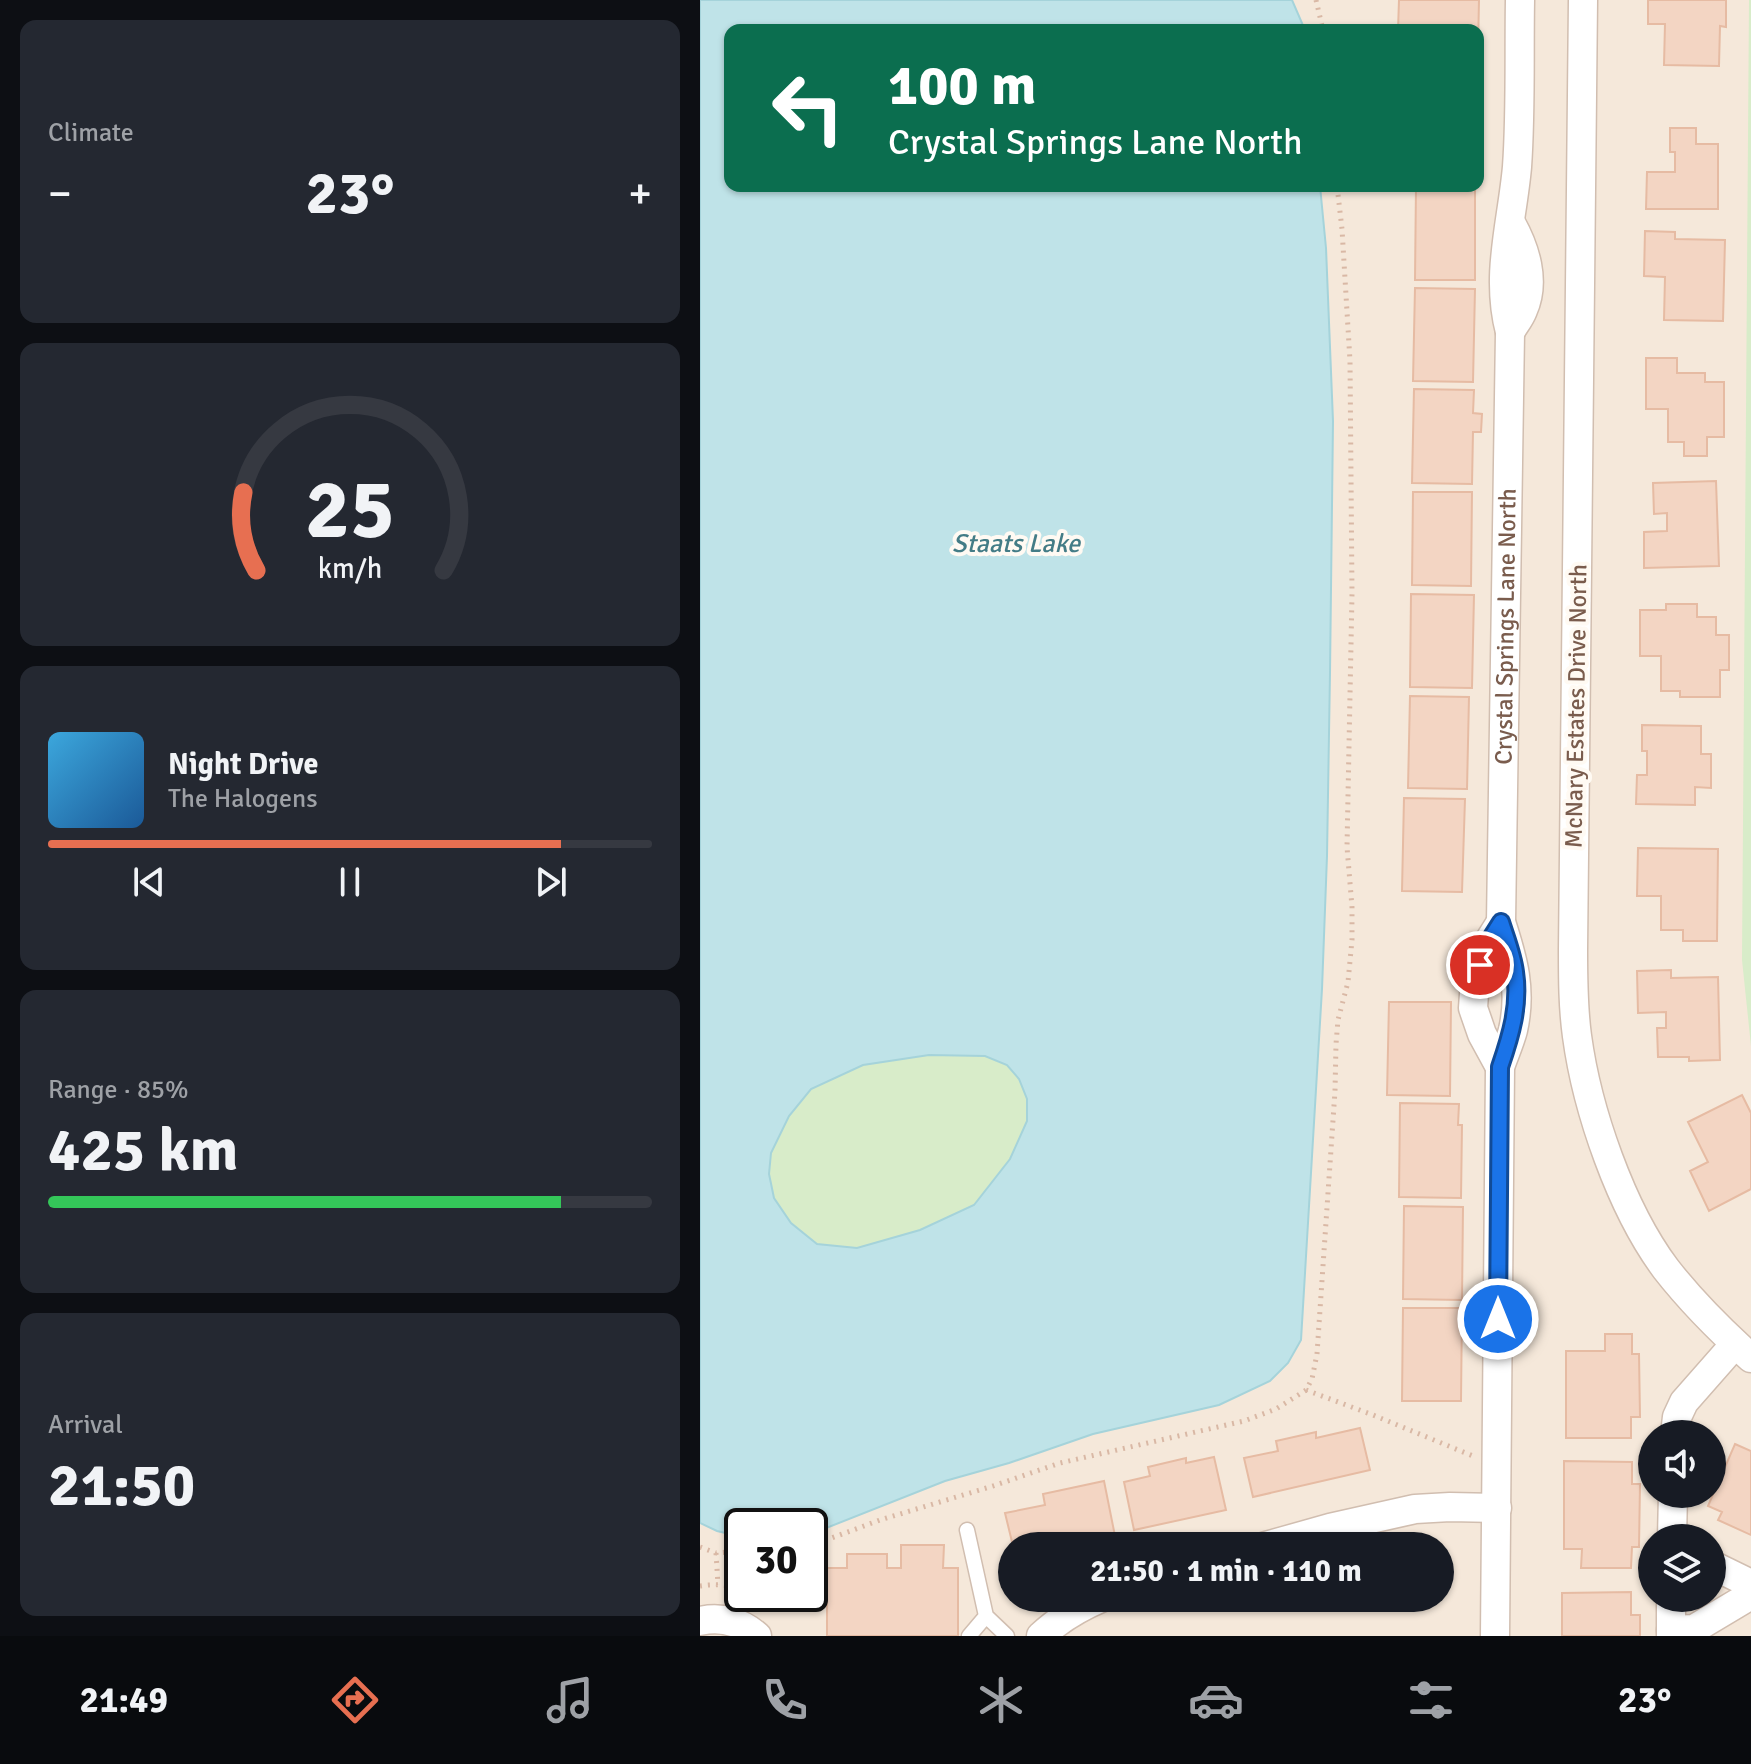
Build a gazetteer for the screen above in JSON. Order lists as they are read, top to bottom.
{
  "streets": {
    "street": ["Crystal Springs Lane North", "McNary Estates Drive North"]
  },
  "water": ["Staats Lake"],
  "page": {
    "tile": [
      "Climate",
      ["Range · 85%", "425 km"],
      ["Arrival", "21:50"]
    ],
    "turn": ["100 m", "Crystal Springs Lane North"],
    "heat": ["−", "23°", "+"],
    "song": ["Night Drive", "The Halogens"],
    "limit": "30",
    "trip": "21:50 · 1 min · 110 m",
    "tabs": ["21:49", "23°"],
    "gauge": ["25", "km/h"]
  }
}
